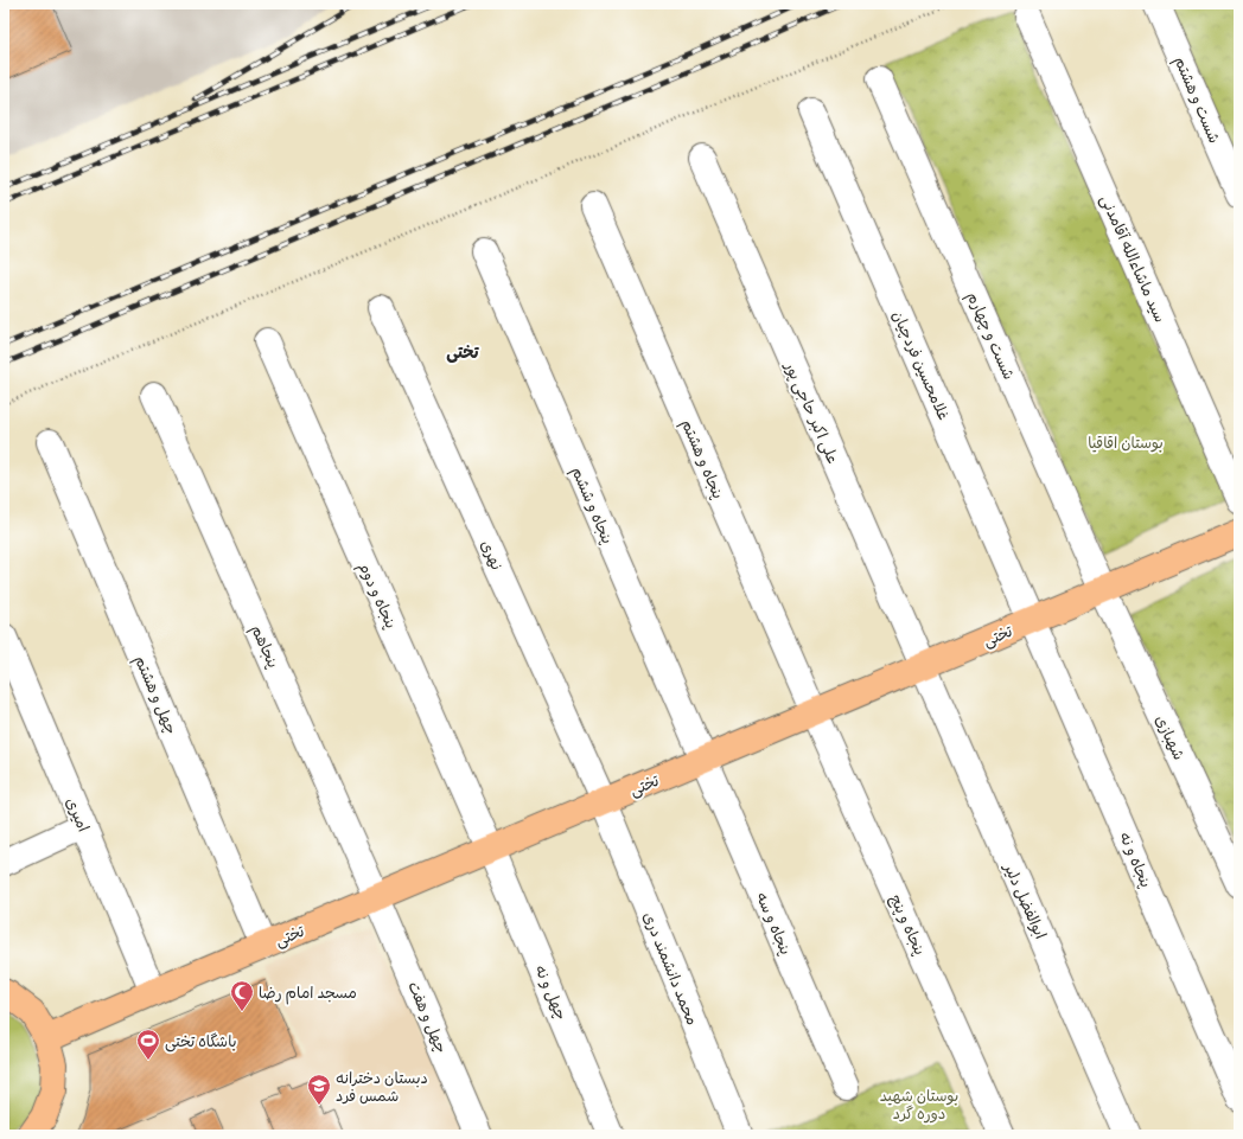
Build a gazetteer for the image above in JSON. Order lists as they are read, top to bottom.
{
  "streets": {
    "main road": ["تختی"],
    "street": [
      "شست و هشتم",
      "سید ماشاءالله آقامدنی",
      "شست و چهارم",
      "غلامحسین فردچیان",
      "علی اکبر حاجی پور",
      "پنجاه و هشتم",
      "پنجاه و ششم",
      "نهری",
      "پنجاه و دوم",
      "پنجاهم",
      "چهل و هشتم",
      "شهبازی",
      "امیری",
      "پنجاه و نه",
      "ابوالفضل دلیر",
      "پنجاه و سه",
      "پنجاه و پنج",
      "محمد دانشمند دری",
      "چهل و نه",
      "چهل و هفت"
    ]
  },
  "crossings": [
    ["شست و چهارم", "تختی"],
    ["شست و چهارم", "شهبازی"],
    ["غلامحسین فردچیان", "تختی"],
    ["غلامحسین فردچیان", "پنجاه و نه"],
    ["علی اکبر حاجی پور", "تختی"],
    ["علی اکبر حاجی پور", "ابوالفضل دلیر"],
    ["پنجاه و هشتم", "تختی"],
    ["پنجاه و هشتم", "پنجاه و پنج"],
    ["پنجاه و ششم", "تختی"],
    ["پنجاه و ششم", "پنجاه و سه"],
    ["نهری", "تختی"],
    ["نهری", "محمد دانشمند دری"],
    ["پنجاه و دوم", "تختی"],
    ["پنجاه و دوم", "چهل و نه"],
    ["تختی", "پنجاهم"],
    ["تختی", "چهل و هشتم"],
    ["تختی", "شهبازی"],
    ["تختی", "امیری"],
    ["تختی", "پنجاه و نه"],
    ["تختی", "ابوالفضل دلیر"],
    ["تختی", "پنجاه و سه"],
    ["تختی", "پنجاه و پنج"],
    ["تختی", "محمد دانشمند دری"],
    ["تختی", "چهل و نه"],
    ["تختی", "چهل و هفت"],
    ["پنجاهم", "چهل و هفت"]
  ],
  "districts": ["تختی"],
  "parks": ["بوستان اقاقیا", "بوستان شهید دوره گرد"],
  "places": {
    "mosque": ["مسجد امام رضا"],
    "sports": ["باشگاه تختی"],
    "school or university": ["دبستان دخترانه شمس فرد"]
  }
}
